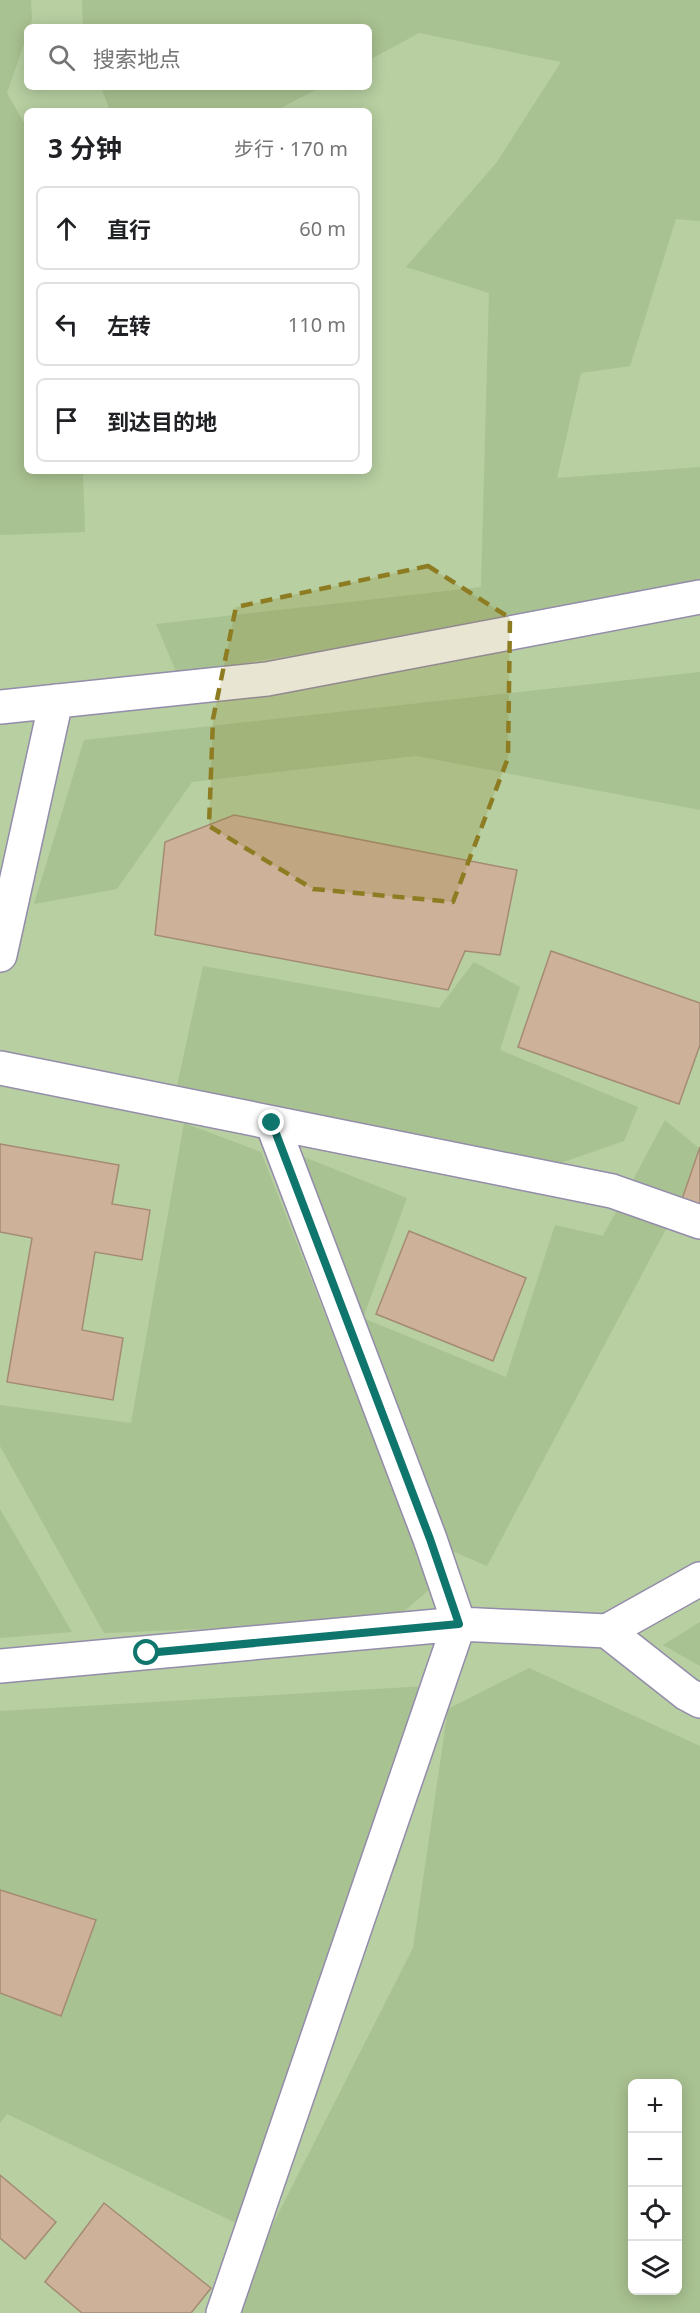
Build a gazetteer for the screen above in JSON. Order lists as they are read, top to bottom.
{
  "page": {
    "search": "搜索地点",
    "heading": ["3 分钟", "步行 · 170 m"],
    "list": [
      ["直行", "60 m"],
      ["左转", "110 m"],
      "到达目的地"
    ],
    "map_buttons": ["+", "−"]
  }
}
